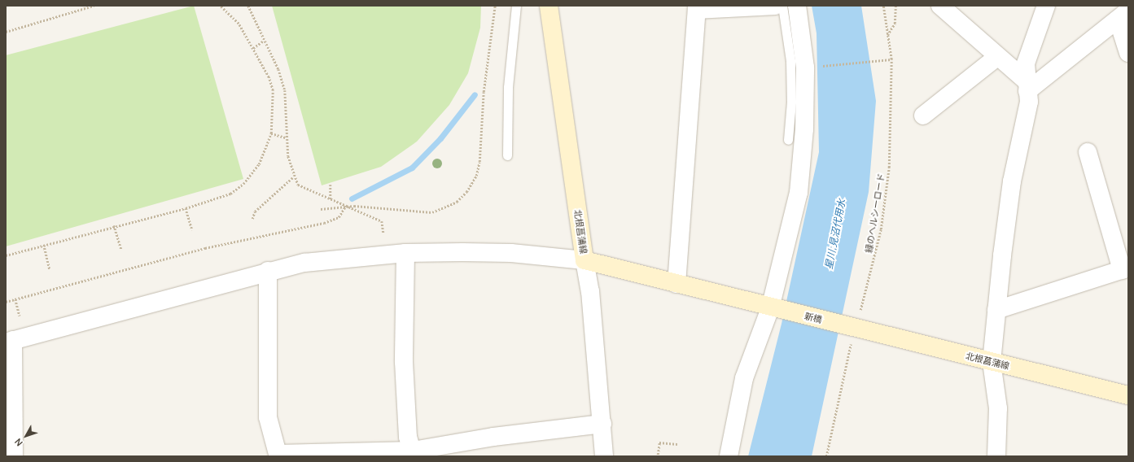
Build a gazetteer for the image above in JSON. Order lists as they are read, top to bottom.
{
  "streets": {
    "main road": ["北根菖蒲線", "新橋"],
    "path": ["緑のヘルシーロード"]
  },
  "crossings": [
    ["緑のヘルシーロード", "北根菖蒲線"],
    ["緑のヘルシーロード", "新橋"],
    ["北根菖蒲線", "新橋"]
  ],
  "water": ["星川;見沼代用水"],
  "north": "bottom left"
}
